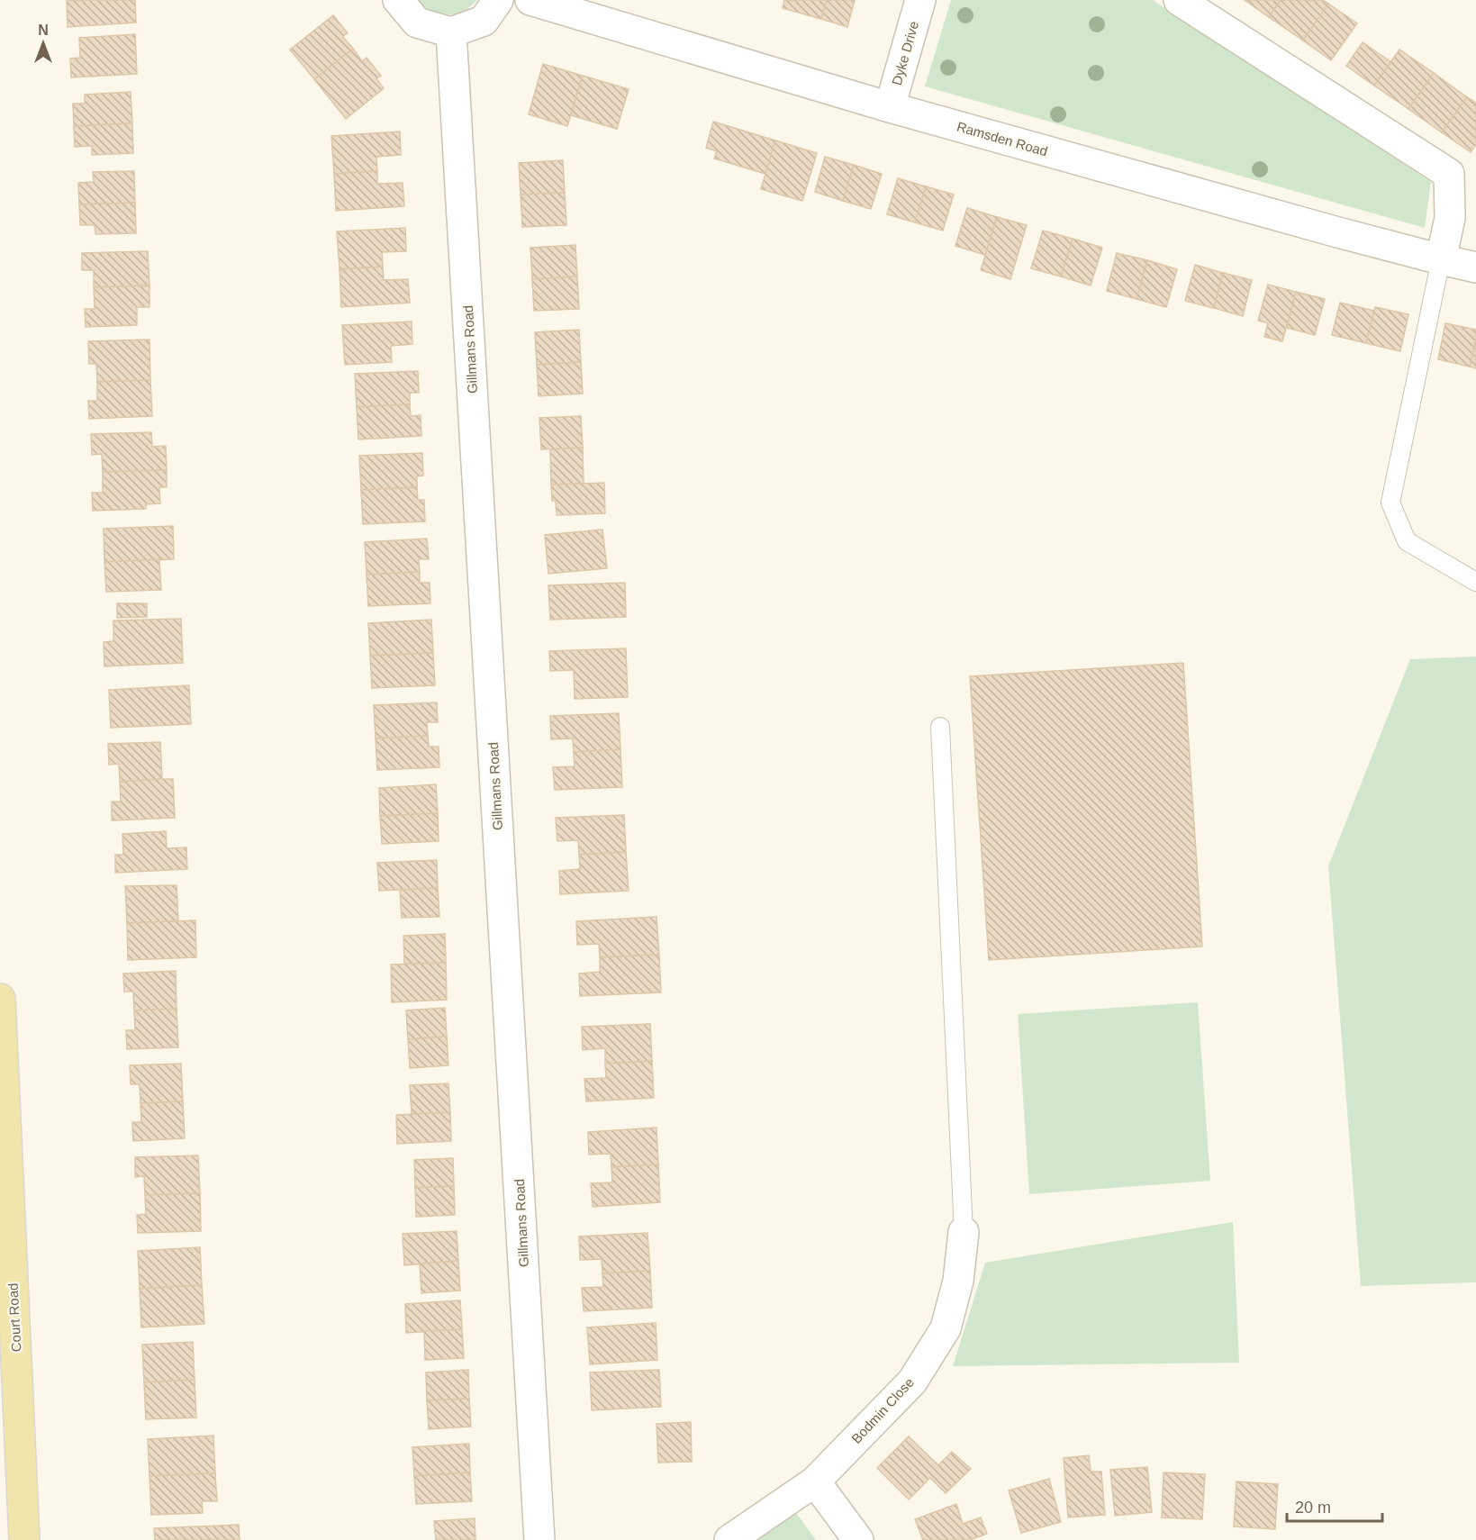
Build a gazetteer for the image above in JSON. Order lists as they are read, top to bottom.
{
  "streets": {
    "main road": ["Court Road"],
    "street": [
      "Dyke Drive",
      "Ramsden Road",
      "Gillmans Road",
      "Bodmin Close"
    ]
  },
  "crossings": [
    ["Dyke Drive", "Ramsden Road"]
  ],
  "scale_bar": "20 m",
  "north": "top"
}
